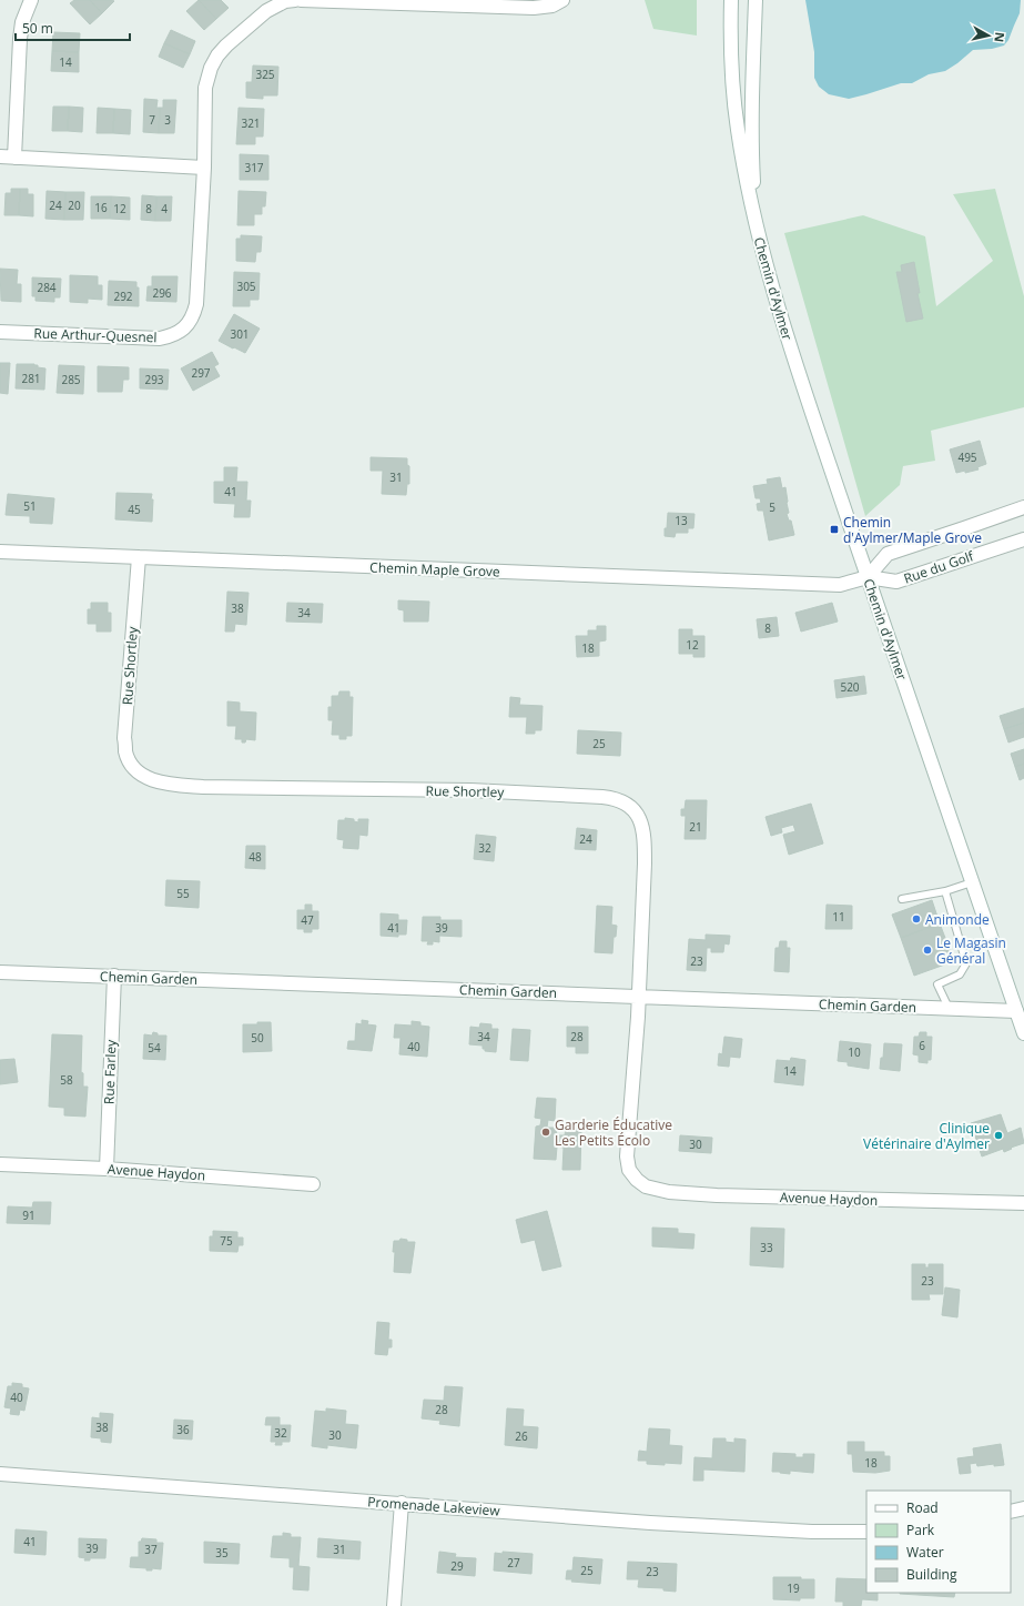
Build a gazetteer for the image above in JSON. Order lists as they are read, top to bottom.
{
  "streets": {
    "street": [
      "Chemin d'Aylmer",
      "Rue Arthur-Quesnel",
      "Rue du Golf",
      "Chemin Maple Grove",
      "Rue Shortley",
      "Chemin Garden",
      "Rue Farley",
      "Avenue Haydon",
      "Promenade Lakeview"
    ]
  },
  "crossings": [
    ["Chemin d'Aylmer", "Rue du Golf"],
    ["Chemin d'Aylmer", "Chemin Maple Grove"],
    ["Chemin d'Aylmer", "Chemin Garden"],
    ["Rue du Golf", "Chemin Maple Grove"],
    ["Chemin Maple Grove", "Rue Shortley"],
    ["Rue Shortley", "Chemin Garden"],
    ["Rue Shortley", "Avenue Haydon"],
    ["Chemin Garden", "Rue Farley"],
    ["Rue Farley", "Avenue Haydon"]
  ],
  "places": {
    "transit": ["Chemin d'Aylmer/Maple Grove"],
    "other": [
      "Animonde",
      "Le Magasin Général",
      "Garderie Éducative Les Petits Écolo",
      "Clinique Vétérinaire d'Aylmer"
    ]
  },
  "house_numbers": [
    "14",
    "325",
    "7",
    "3",
    "321",
    "317",
    "24",
    "20",
    "16",
    "12",
    "8",
    "4",
    "305",
    "284",
    "296",
    "292",
    "301",
    "297",
    "281",
    "285",
    "293",
    "495",
    "31",
    "41",
    "51",
    "5",
    "45",
    "13",
    "38",
    "34",
    "8",
    "12",
    "18",
    "520",
    "25",
    "21",
    "24",
    "32",
    "48",
    "55",
    "11",
    "47",
    "41",
    "39",
    "23",
    "34",
    "28",
    "50",
    "6",
    "40",
    "54",
    "10",
    "14",
    "58",
    "30",
    "91",
    "75",
    "33",
    "23",
    "40",
    "28",
    "38",
    "36",
    "32",
    "30",
    "26",
    "18",
    "41",
    "39",
    "37",
    "31",
    "35",
    "27",
    "29",
    "25",
    "23",
    "19"
  ],
  "legend": [
    "Road",
    "Park",
    "Water",
    "Building"
  ],
  "scale_bar": "50 m",
  "north": "right"
}
